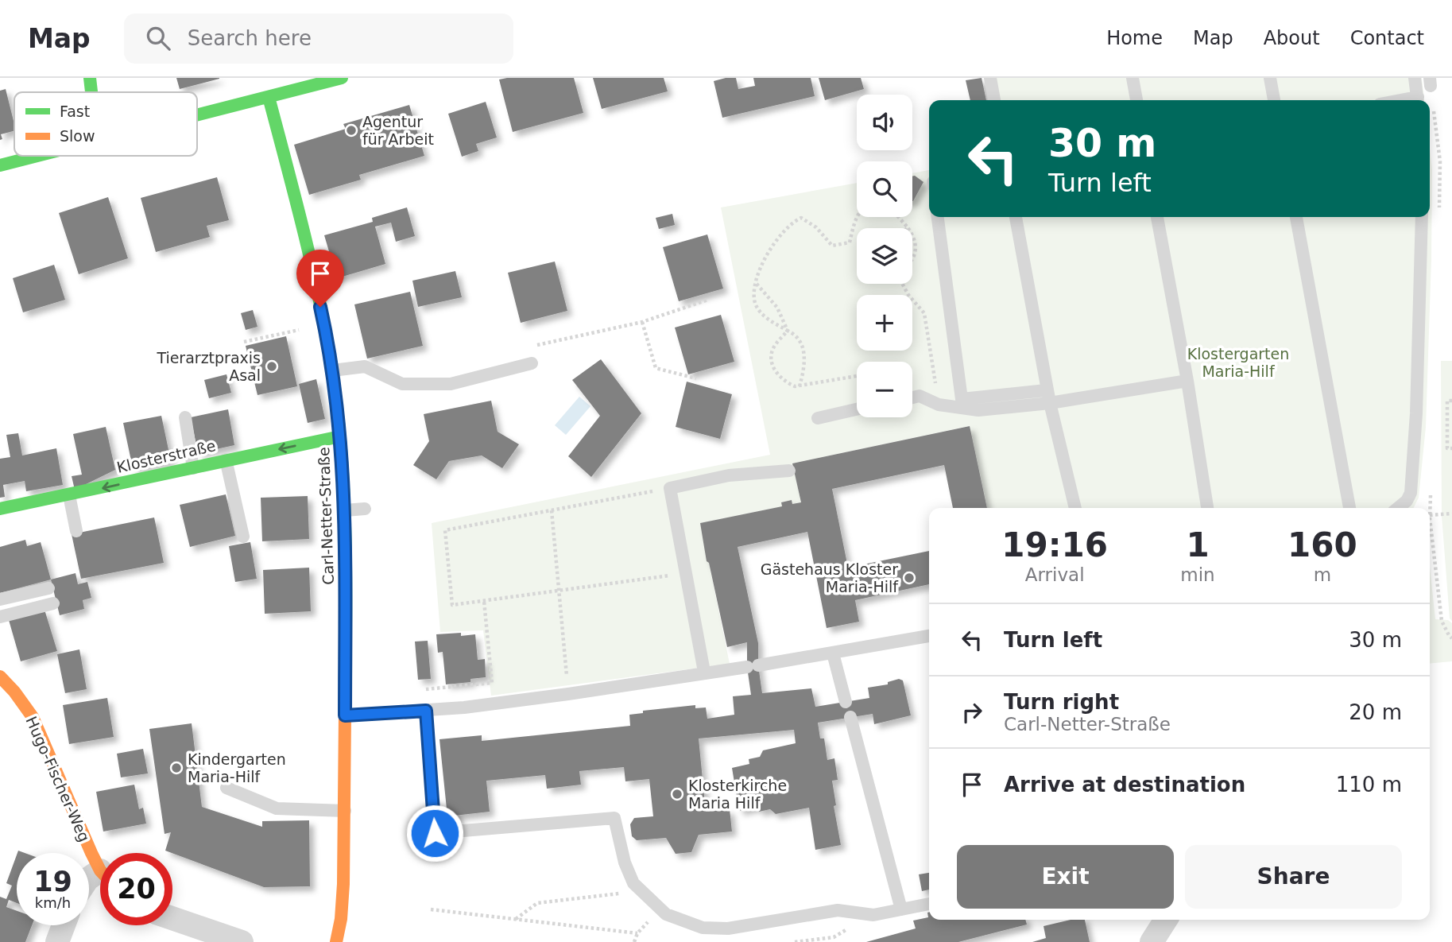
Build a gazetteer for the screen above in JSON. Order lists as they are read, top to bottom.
{
  "streets": {
    "street": ["Klosterstraße", "Carl-Netter-Straße", "Hugo-Fischer-Weg"]
  },
  "crossings": [
    ["Klosterstraße", "Carl-Netter-Straße"]
  ],
  "one_way": ["Klosterstraße"],
  "parks": ["Klostergarten Maria-Hilf"],
  "places": [
    "Agentur für Arbeit",
    "Tierarztpraxis Asal",
    "Gästehaus Kloster Maria-Hilf",
    "Kindergarten Maria-Hilf",
    "Klosterkirche Maria Hilf"
  ],
  "legend": ["Fast", "Slow"],
  "page": {
    "header": "Map",
    "search": "Search here",
    "nav": [
      "Home",
      "Map",
      "About",
      "Contact"
    ],
    "map_buttons": ["+", "−"],
    "turn": ["30 m", "Turn left"],
    "eta": [
      "19:16",
      "Arrival",
      "1",
      "min",
      "160",
      "m"
    ],
    "list": [
      {
        "name": "Turn left",
        "value": "30 m"
      },
      {
        "name": "Turn right",
        "note": "Carl-Netter-Straße",
        "value": "20 m"
      },
      {
        "name": "Arrive at destination",
        "value": "110 m"
      }
    ],
    "buttons": ["Exit", "Share"],
    "speed": "19 km/h",
    "limit": "20"
  }
}
